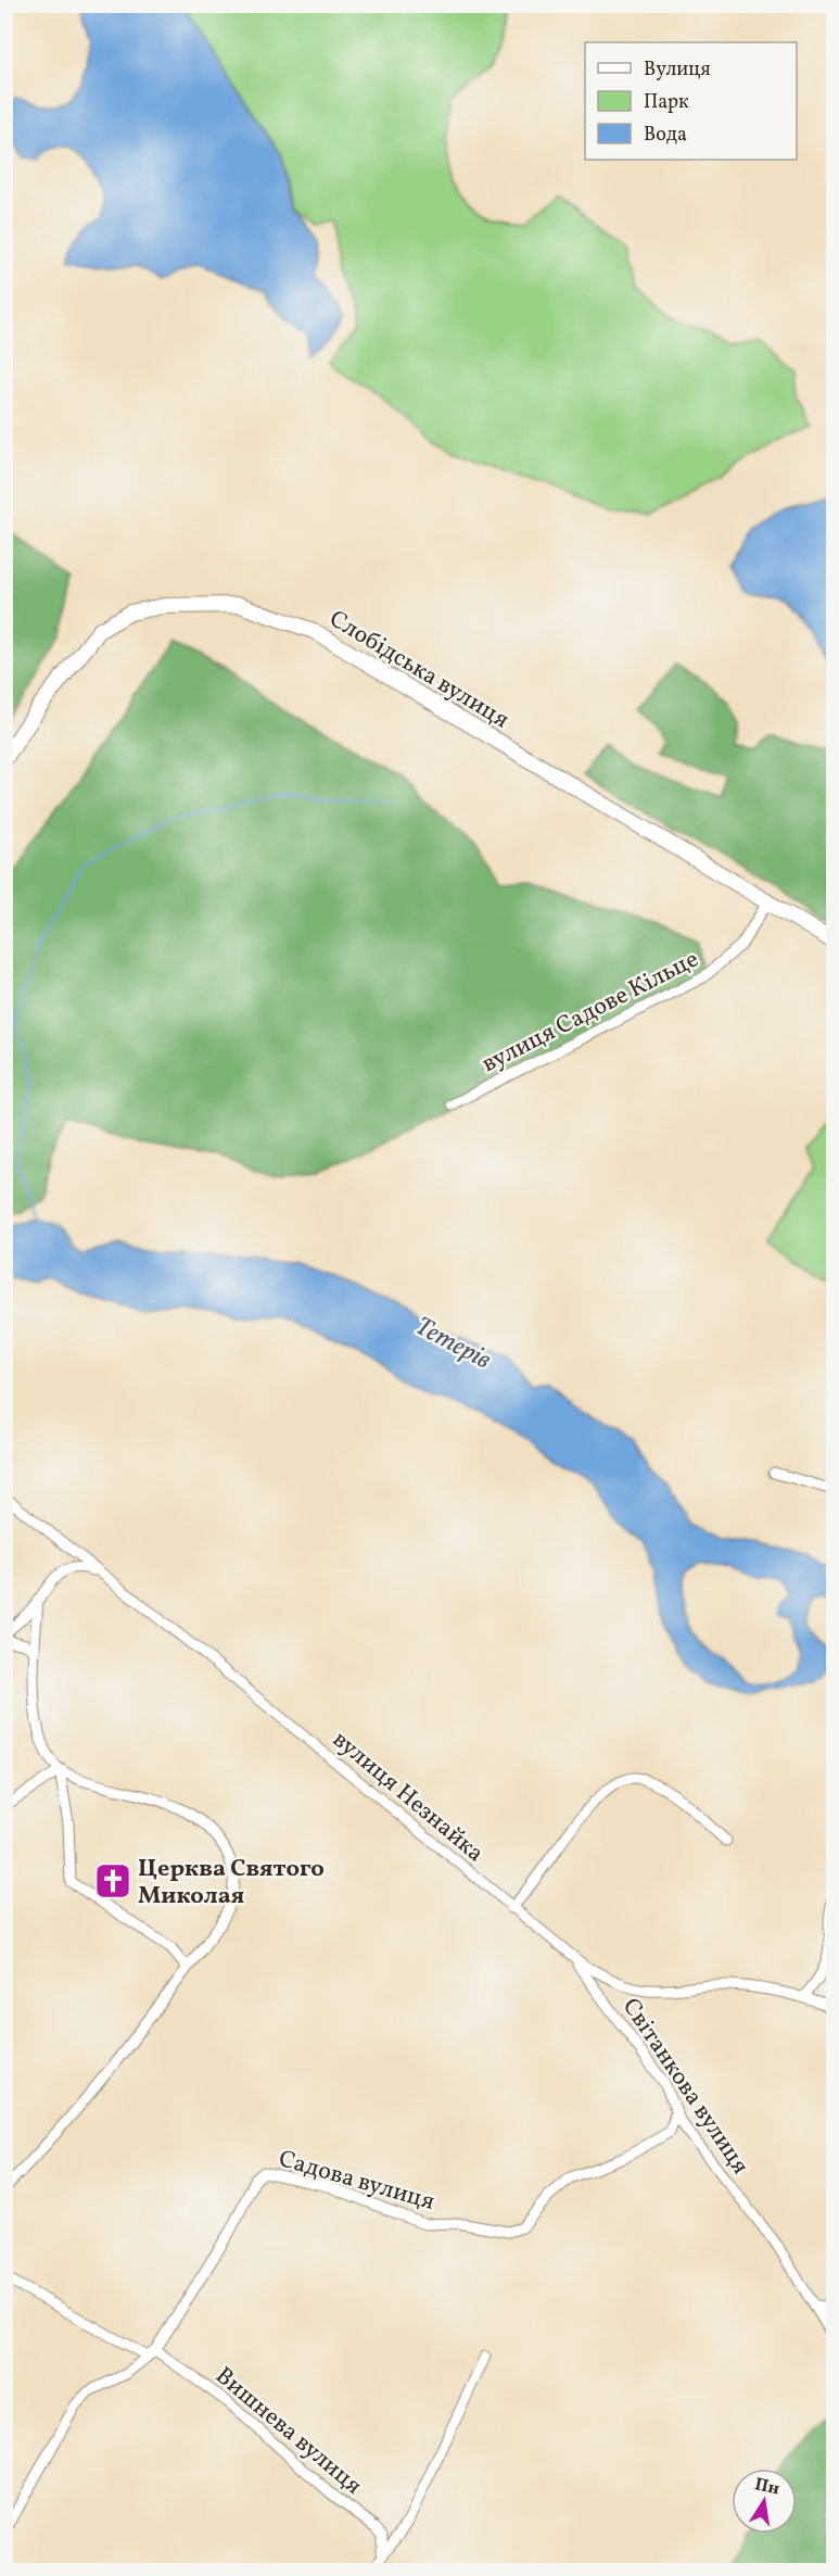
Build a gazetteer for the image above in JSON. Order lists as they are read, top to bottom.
{
  "streets": {
    "street": [
      "Слобідська вулиця",
      "вулиця Садове Кільце",
      "вулиця Незнайка",
      "Світанкова вулиця",
      "Садова вулиця",
      "Вишнева вулиця"
    ]
  },
  "crossings": [
    ["Слобідська вулиця", "вулиця Садове Кільце"],
    ["вулиця Незнайка", "Світанкова вулиця"],
    ["Світанкова вулиця", "Садова вулиця"],
    ["Садова вулиця", "Вишнева вулиця"]
  ],
  "water": ["Тетерів"],
  "places": {
    "church": ["Церква Святого Миколая"]
  },
  "legend": ["Вулиця", "Парк", "Вода"],
  "north": "top"
}
